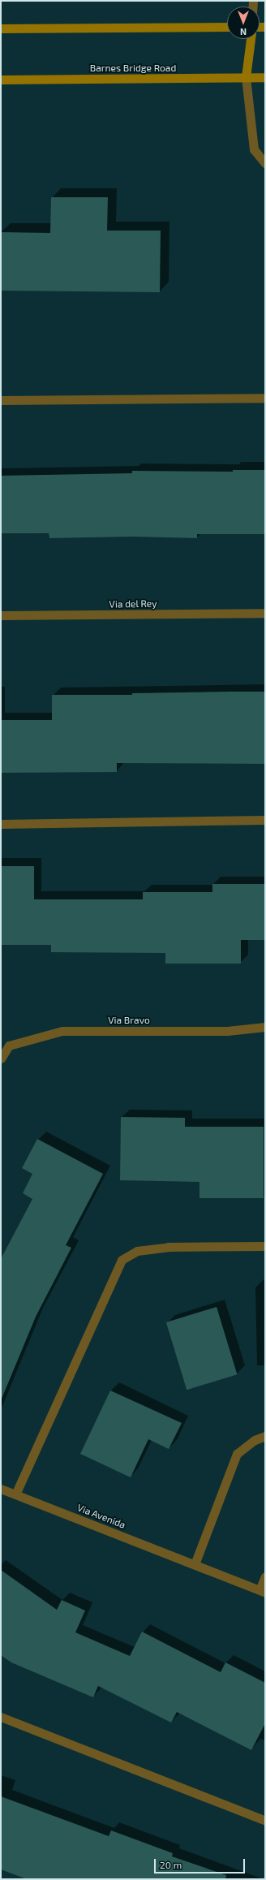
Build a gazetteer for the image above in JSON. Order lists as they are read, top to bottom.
{
  "streets": {
    "main road": ["Barnes Bridge Road"],
    "street": ["Via del Rey", "Via Bravo", "Via Avenida"]
  },
  "scale_bar": "20 m",
  "north": "bottom"
}
